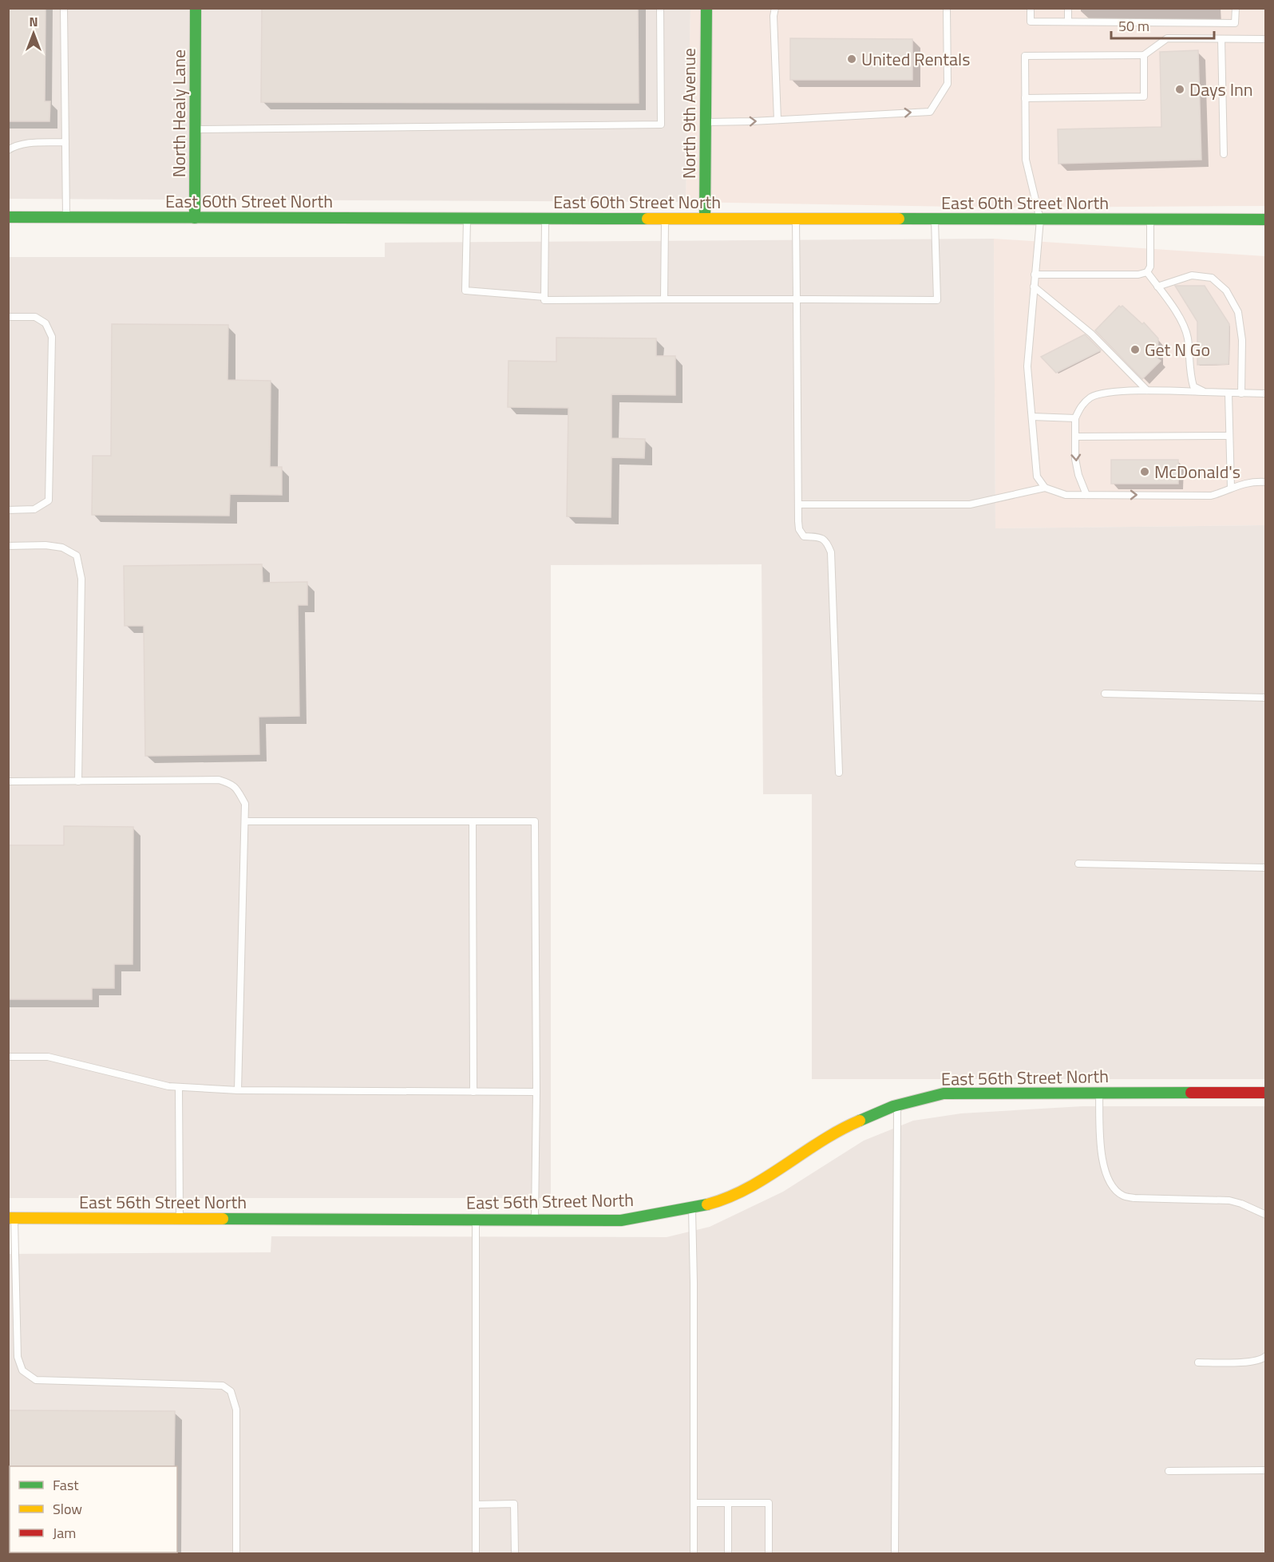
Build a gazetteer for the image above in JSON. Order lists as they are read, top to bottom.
{
  "streets": {
    "street": [
      "North Healy Lane",
      "North 9th Avenue",
      "East 60th Street North",
      "East 56th Street North"
    ]
  },
  "crossings": [
    ["North Healy Lane", "East 60th Street North"],
    ["North 9th Avenue", "East 60th Street North"]
  ],
  "places": [
    "United Rentals",
    "Days Inn",
    "Get N Go",
    "McDonald's"
  ],
  "legend": ["Fast", "Slow", "Jam"],
  "scale_bar": "50 m",
  "north": "top"
}
